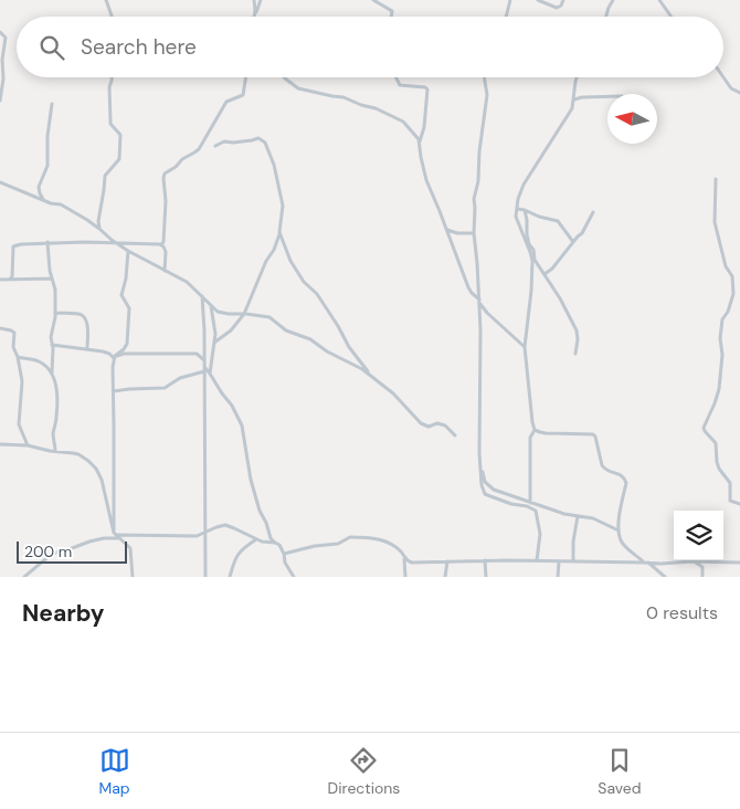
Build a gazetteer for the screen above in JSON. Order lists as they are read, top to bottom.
{
  "scale_bar": "200 m",
  "north": "left",
  "page": {
    "search": "Search here",
    "scale": "200 m",
    "heading": ["Nearby", "0 results"],
    "nav": ["Map", "Directions", "Saved"]
  }
}
